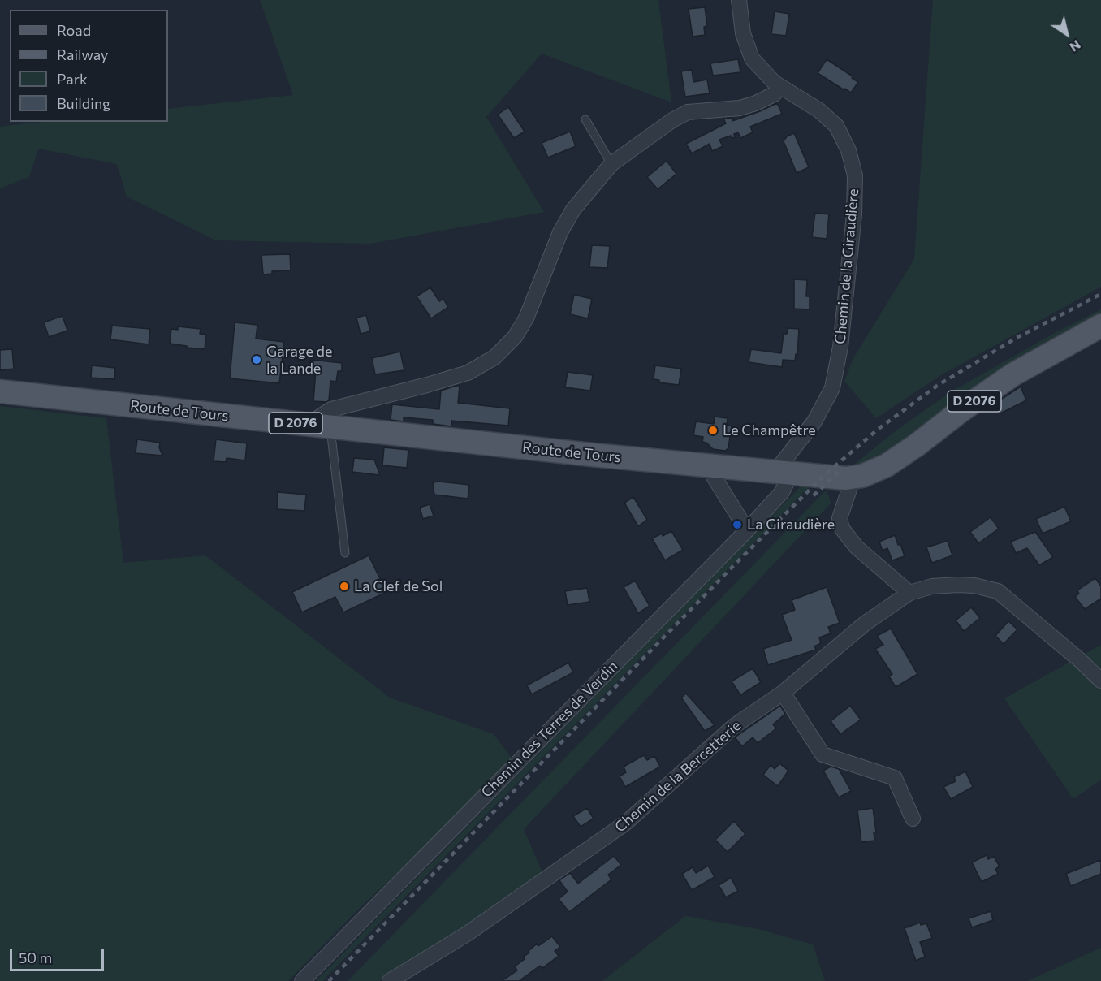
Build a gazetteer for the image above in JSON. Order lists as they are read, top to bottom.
{
  "streets": {
    "main road": ["D 2076", "Route de Tours"],
    "street": ["Chemin de la Giraudière", "Chemin des Terres de Verdin", "Chemin de la Bercetterie"]
  },
  "crossings": [
    ["Chemin de la Giraudière", "Route de Tours"],
    ["Chemin de la Giraudière", "Chemin des Terres de Verdin"],
    ["Route de Tours", "Chemin des Terres de Verdin"]
  ],
  "places": [
    "Garage de la Lande",
    "Le Champêtre",
    "La Giraudière",
    "La Clef de Sol"
  ],
  "legend": [
    "Road",
    "Railway",
    "Park",
    "Building"
  ],
  "scale_bar": "50 m",
  "north": "bottom right"
}
